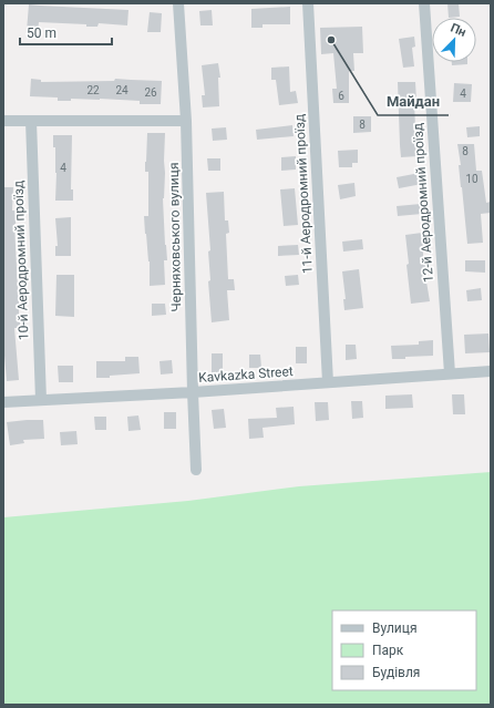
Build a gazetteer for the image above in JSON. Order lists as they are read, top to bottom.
{
  "streets": {
    "street": [
      "11-й Аеродромний проїзд",
      "12-й Аеродромний проїзд",
      "Черняховського вулиця",
      "10-й Аеродромний проїзд",
      "Kavkazka Street"
    ]
  },
  "crossings": [
    ["11-й Аеродромний проїзд", "Kavkazka Street"],
    ["12-й Аеродромний проїзд", "Kavkazka Street"],
    ["Черняховського вулиця", "Kavkazka Street"],
    ["10-й Аеродромний проїзд", "Kavkazka Street"]
  ],
  "places": ["Майдан"],
  "house_numbers": [
    "22",
    "24",
    "26",
    "4",
    "6",
    "8",
    "8",
    "4",
    "10"
  ],
  "legend": ["Вулиця", "Парк", "Будівля"],
  "scale_bar": "50 m",
  "north": "top right"
}
